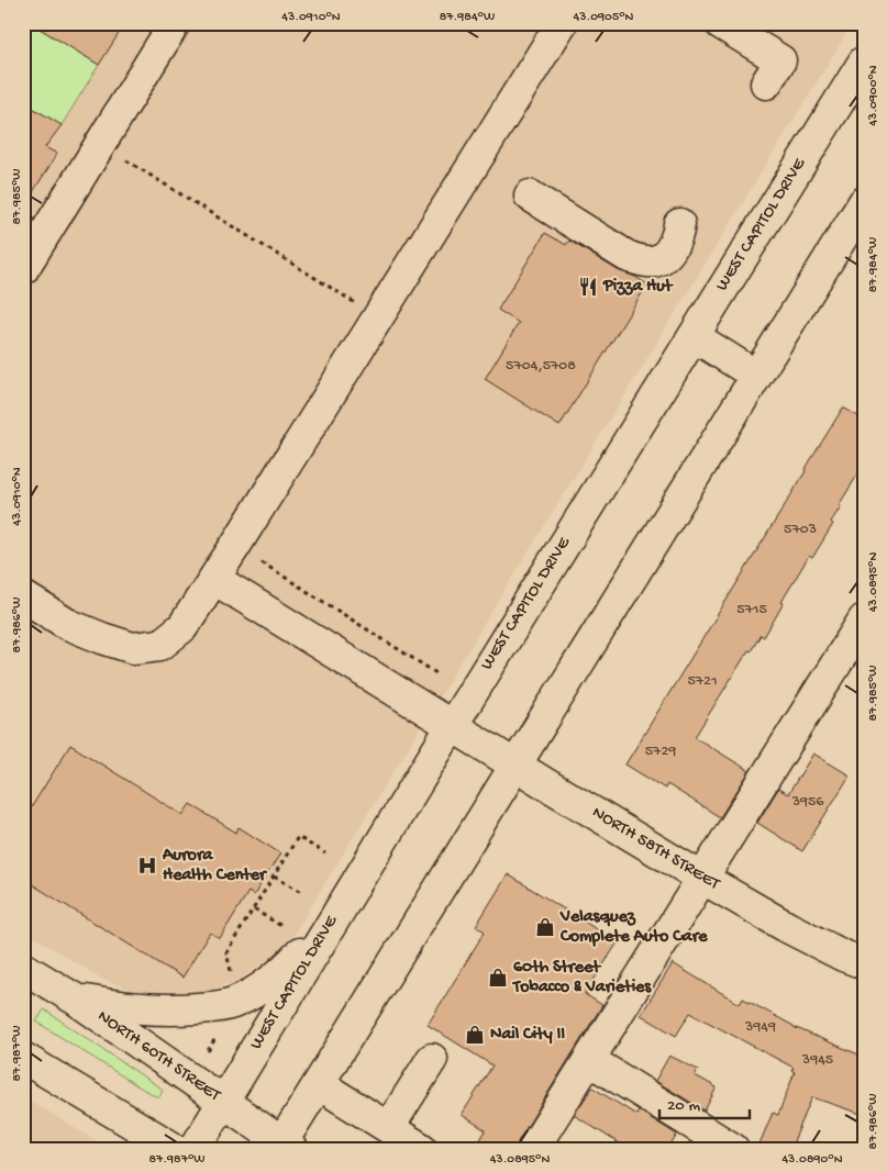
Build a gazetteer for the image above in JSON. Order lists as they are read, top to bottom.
{
  "streets": {
    "main road": ["WEST CAPITOL DRIVE", "NORTH 58TH STREET", "NORTH 60TH STREET"]
  },
  "crossings": [
    ["WEST CAPITOL DRIVE", "NORTH 58TH STREET"],
    ["WEST CAPITOL DRIVE", "NORTH 60TH STREET"]
  ],
  "places": {
    "restaurant": ["Pizza Hut"],
    "hospital": ["Aurora Health Center"],
    "shop": ["Velasquez Complete Auto Care", "60th Street Tobacco & Varieties", "Nail City II"]
  },
  "house_numbers": [
    "5704,5708",
    "5703",
    "5715",
    "5721",
    "5729",
    "3956",
    "3949",
    "3945"
  ],
  "scale_bar": "20 m",
  "coordinates": [
    "43.0910°N",
    "87.984°W",
    "43.0905°N",
    "43.0900°N",
    "87.985°W",
    "43.0895°N",
    "87.986°W",
    "87.987°W",
    "43.0890°N"
  ]
}
